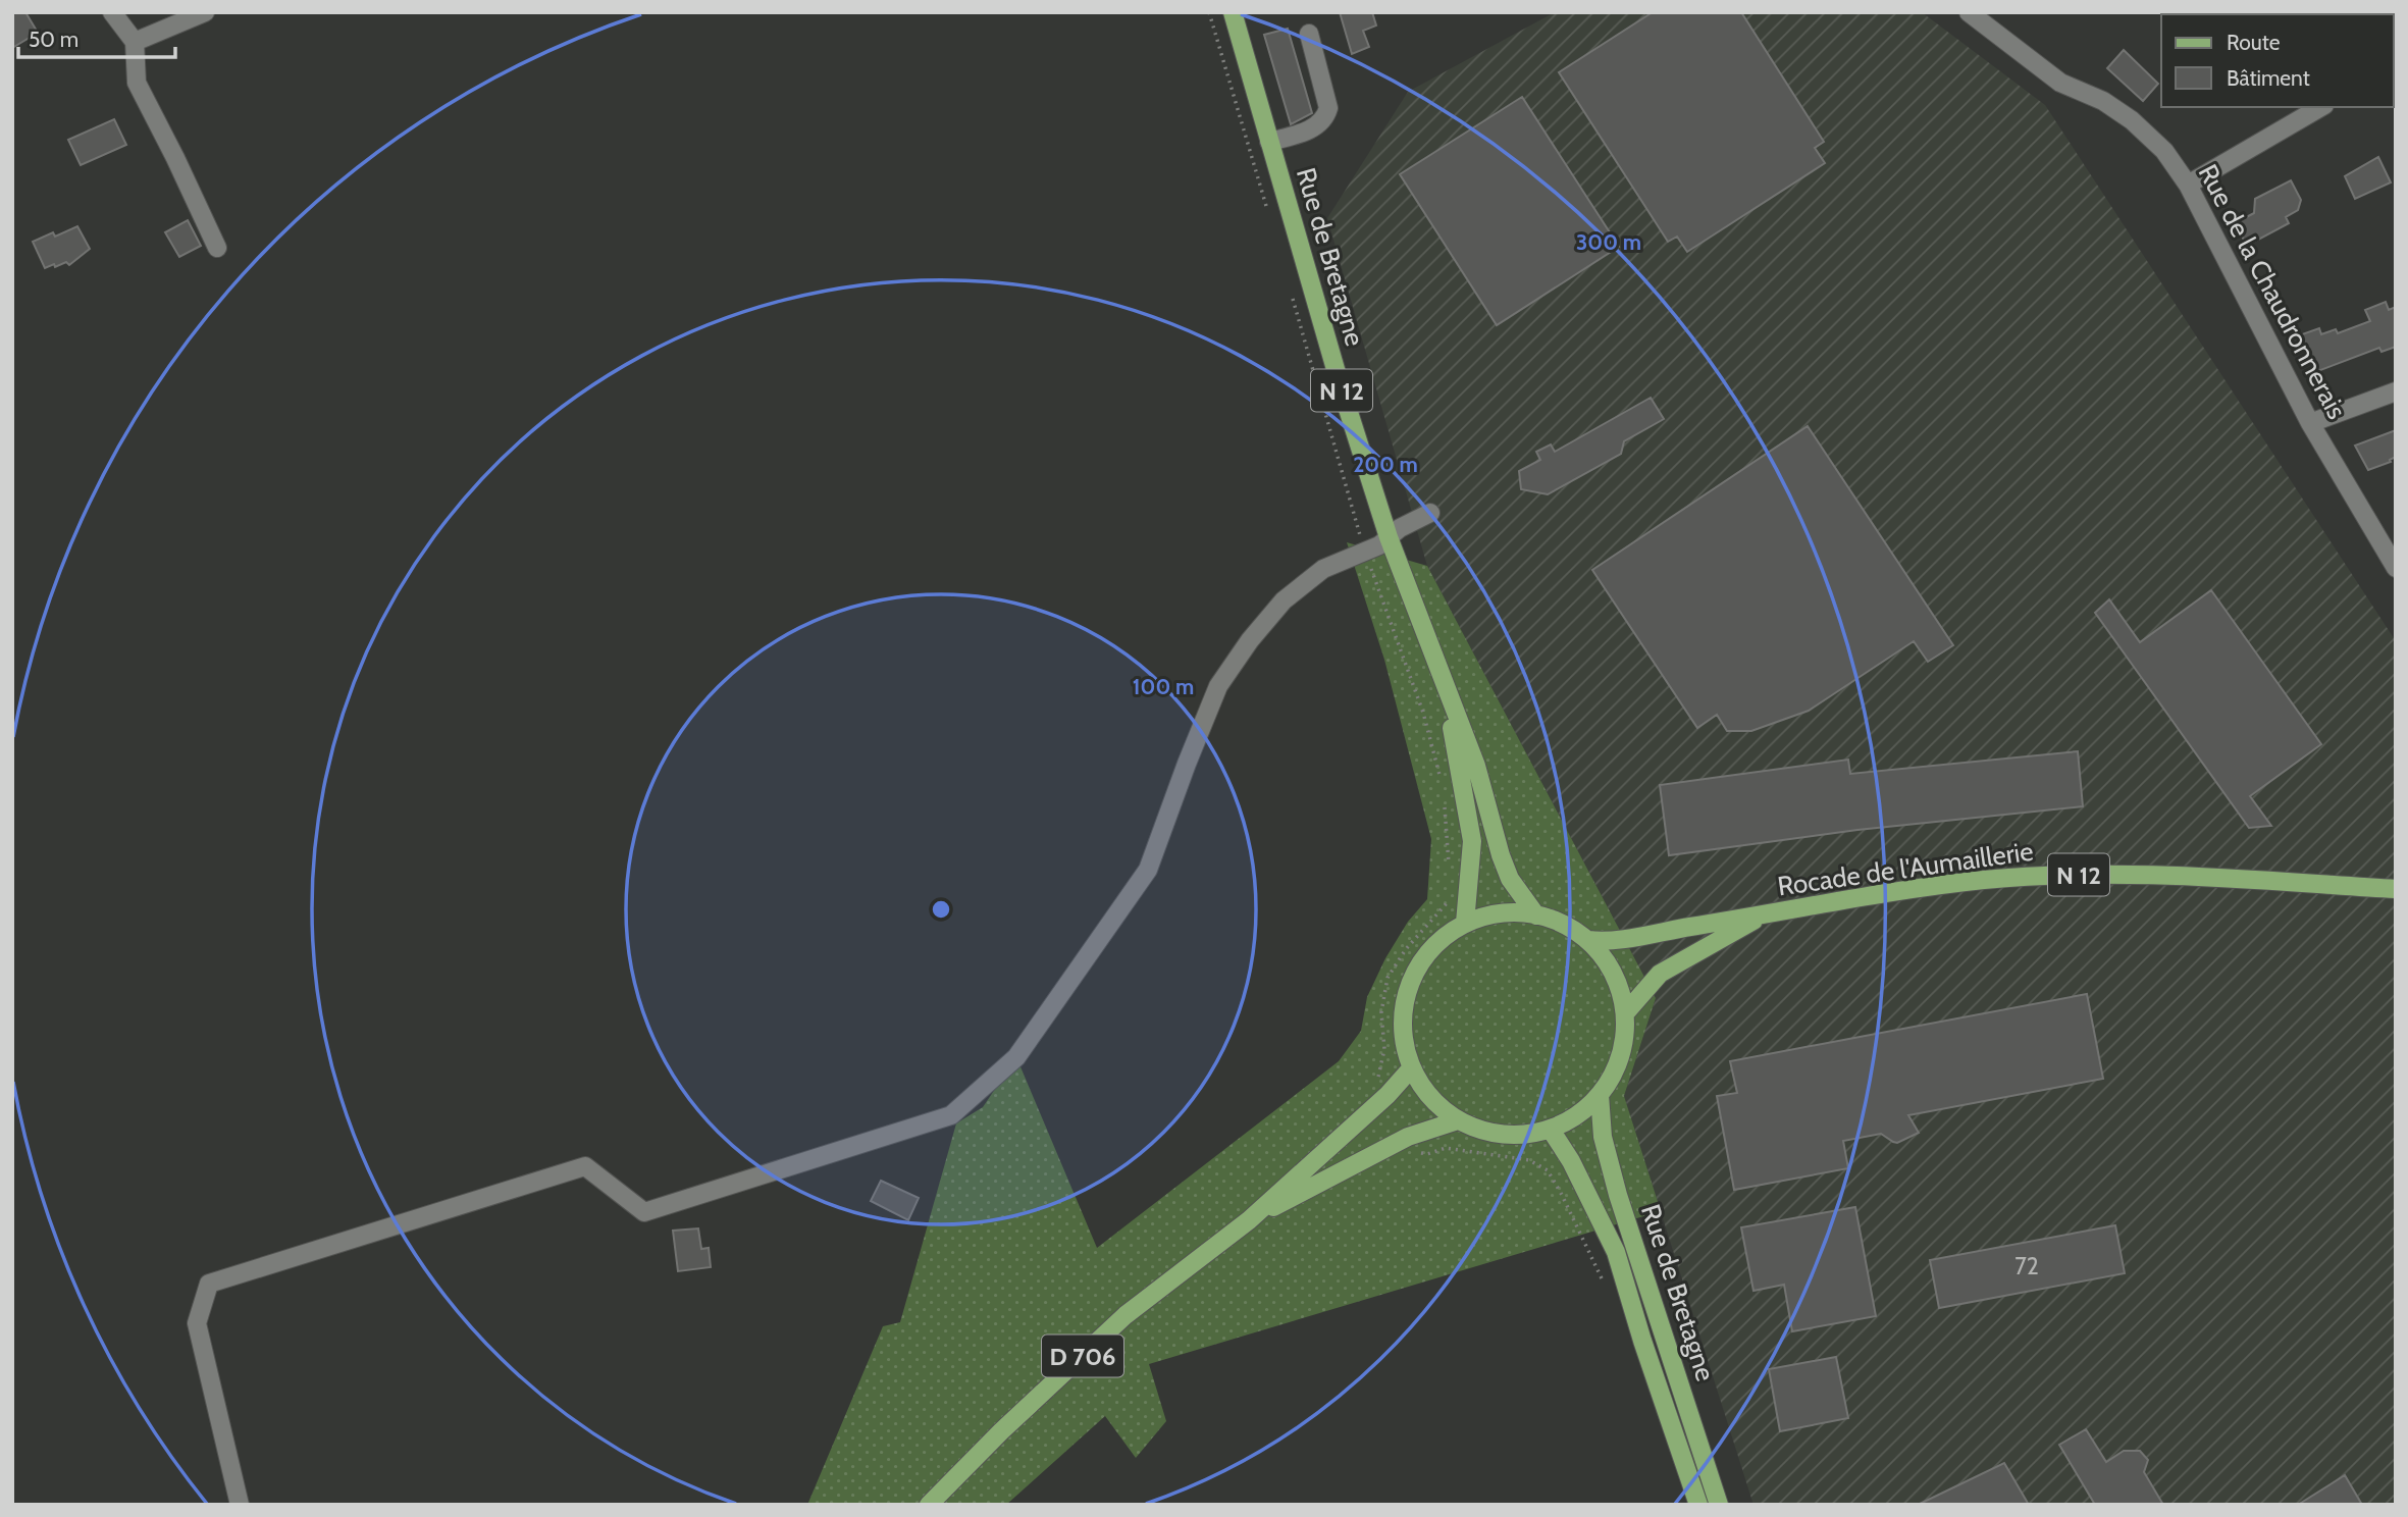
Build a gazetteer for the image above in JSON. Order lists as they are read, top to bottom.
{
  "streets": {
    "main road": [
      "Rue de Bretagne",
      "N 12",
      "Rocade de l'Aumaillerie",
      "D 706"
    ],
    "street": ["Rue de la Chaudronnerais"]
  },
  "crossings": [
    ["Rue de Bretagne", "Rocade de l'Aumaillerie"],
    ["Rue de Bretagne", "D 706"],
    ["Rocade de l'Aumaillerie", "D 706"]
  ],
  "house_numbers": ["72"],
  "legend": ["Route", "Bâtiment"],
  "scale_bar": "50 m",
  "rings": ["300 m", "200 m", "100 m"]
}
